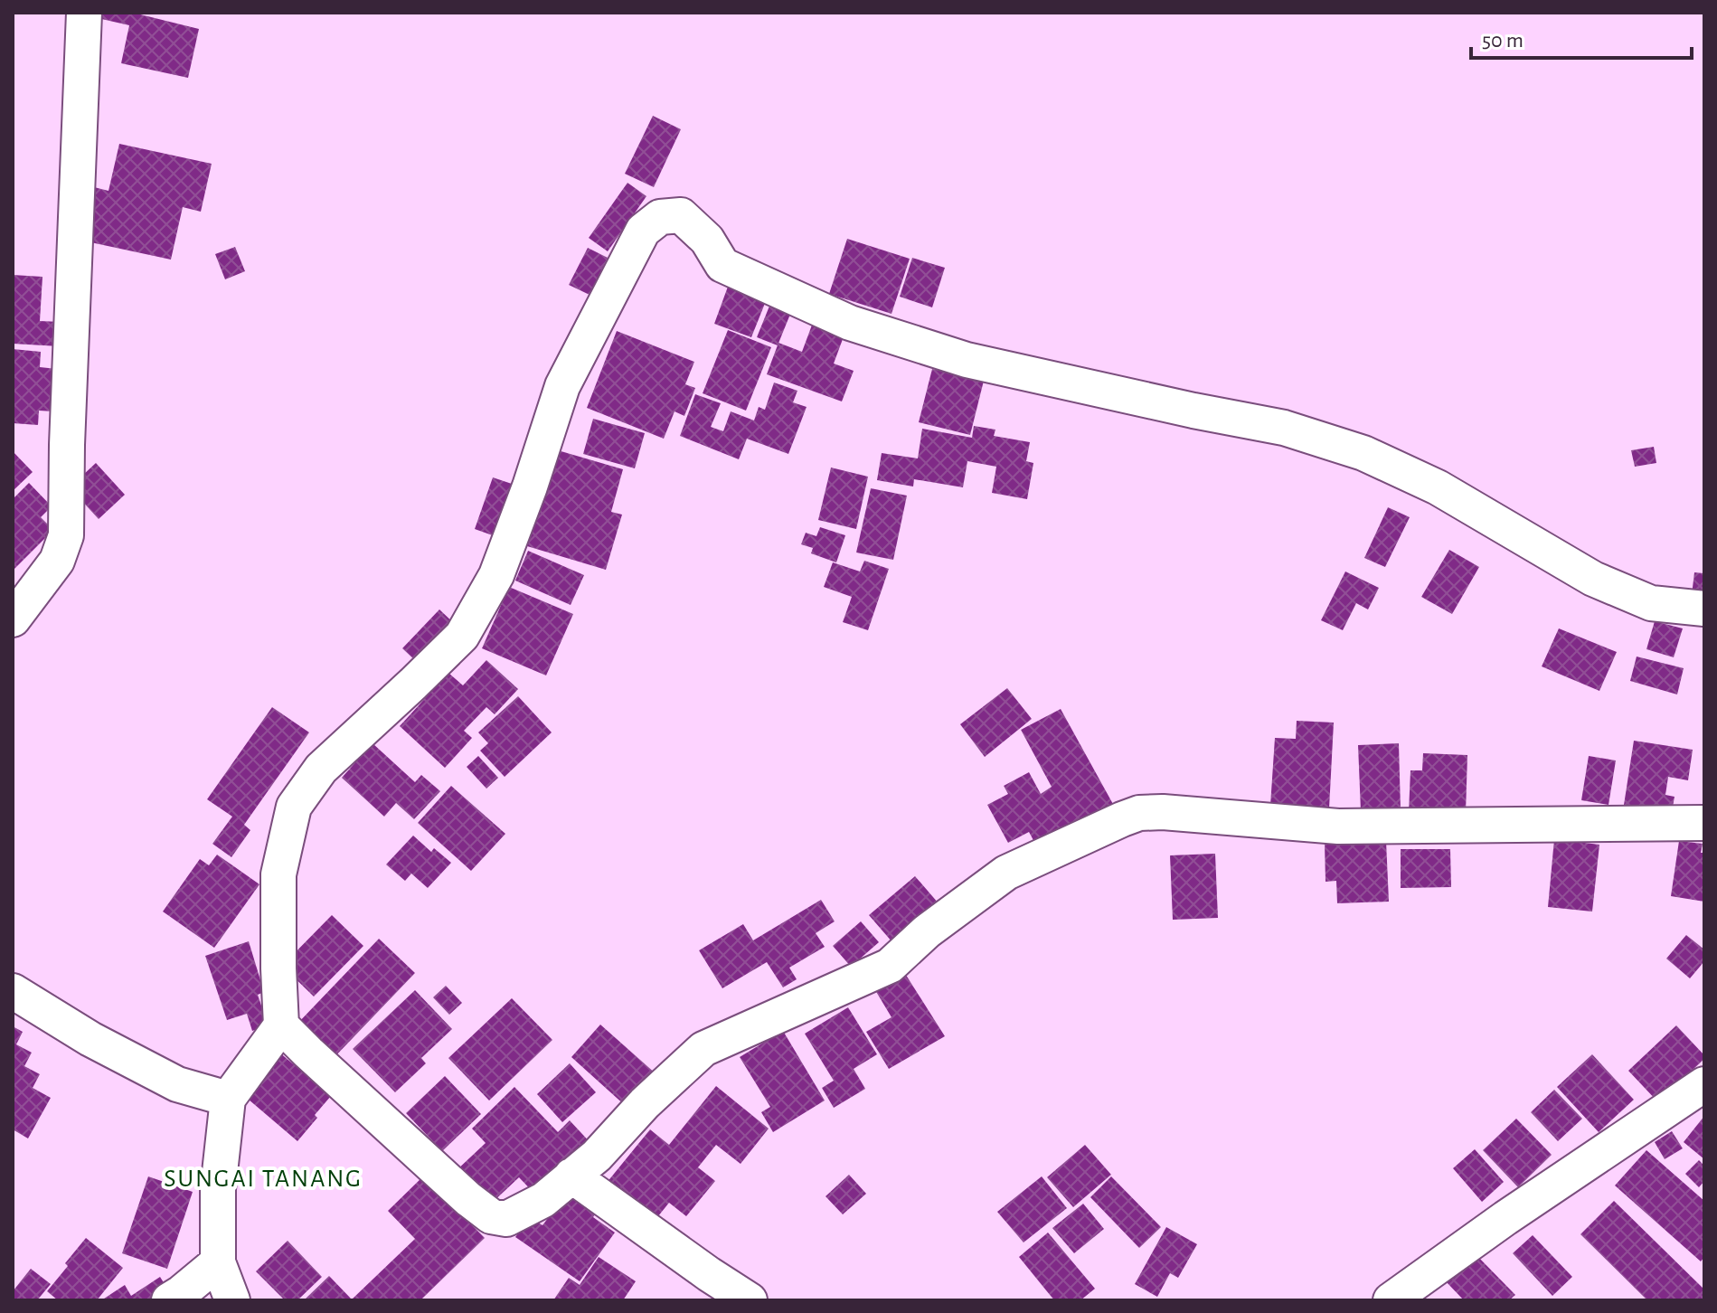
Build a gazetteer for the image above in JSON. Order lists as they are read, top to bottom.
{
  "districts": ["SUNGAI TANANG"],
  "scale_bar": "50 m"
}
